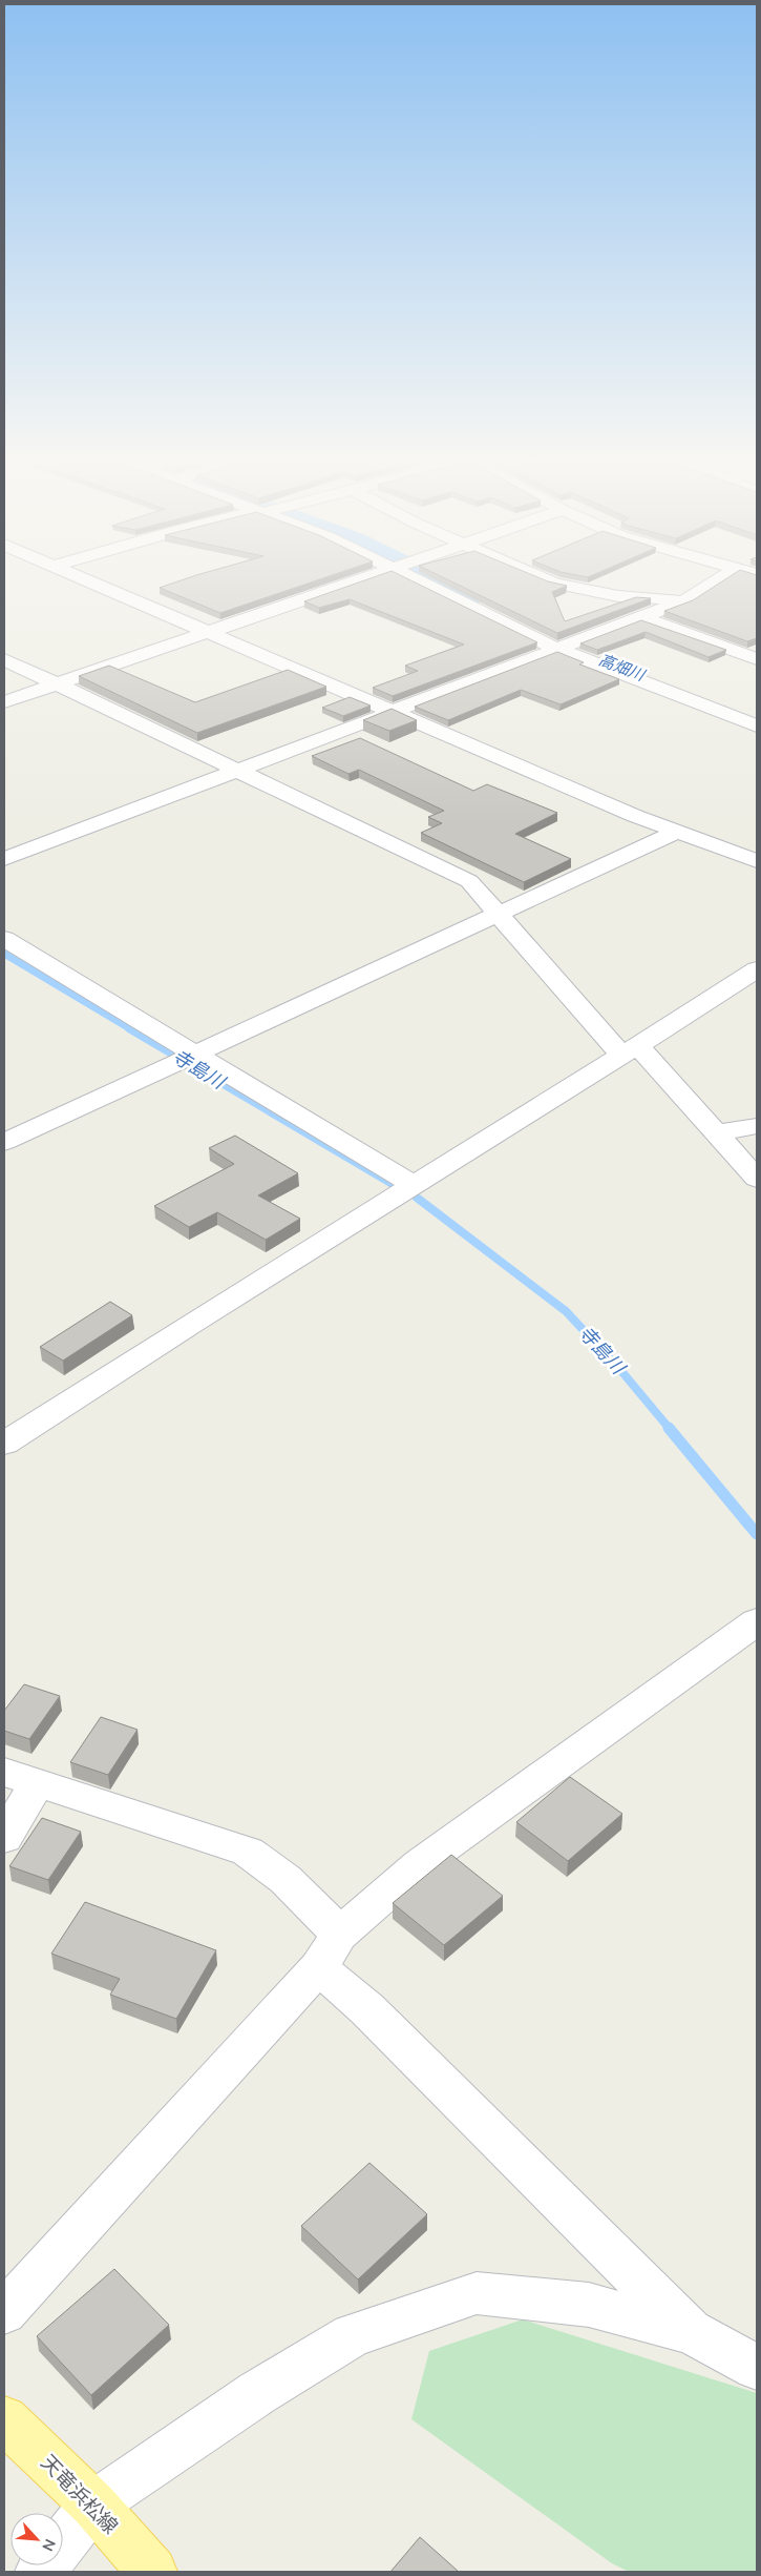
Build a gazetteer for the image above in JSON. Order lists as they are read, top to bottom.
{
  "streets": {
    "main road": ["天竜浜松線"]
  },
  "water": ["高畑川", "寺島川"],
  "north": "bottom right"
}
